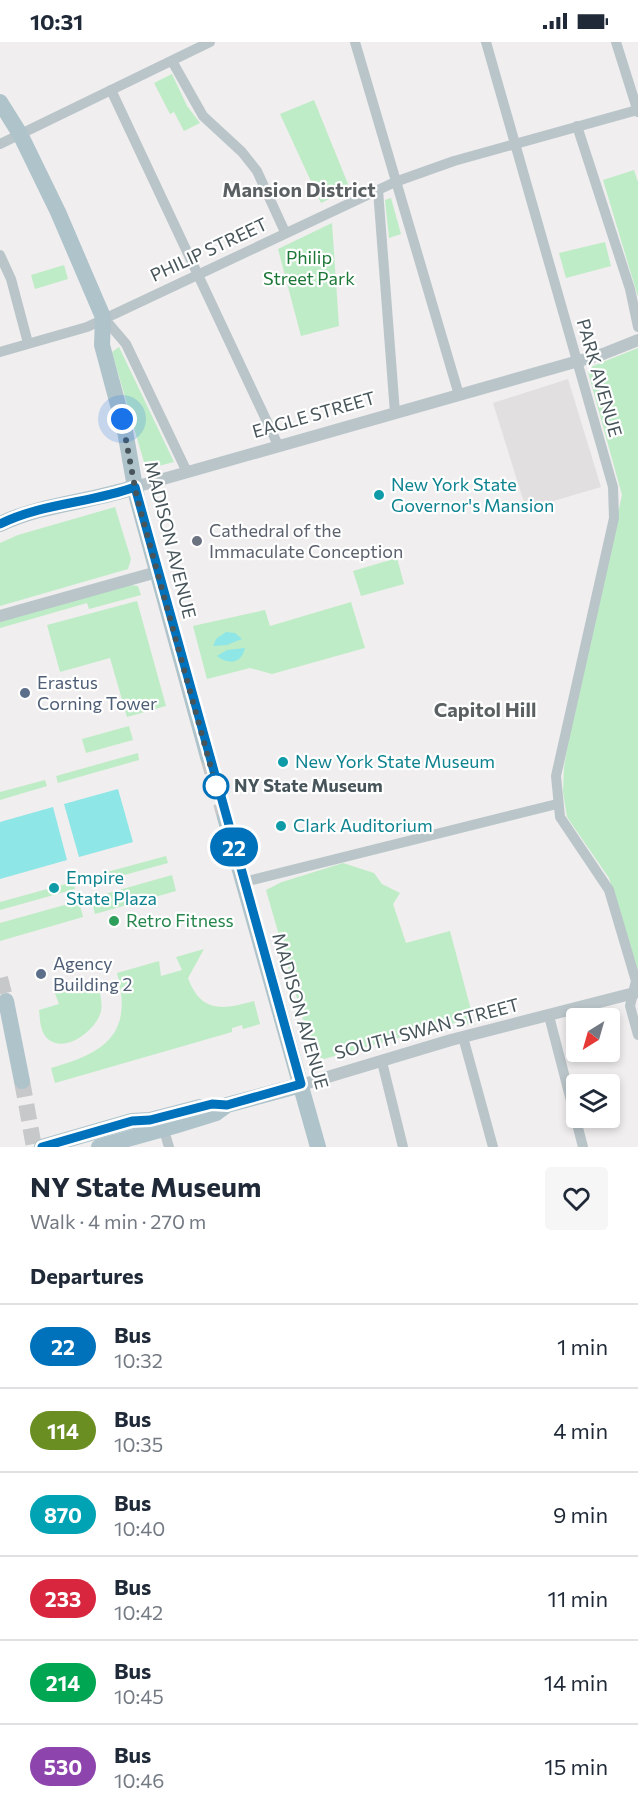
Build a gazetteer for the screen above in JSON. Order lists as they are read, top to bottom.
{
  "streets": {
    "main road": ["EAGLE STREET", "MADISON AVENUE", "SOUTH SWAN STREET"],
    "street": ["PHILIP STREET", "PARK AVENUE"]
  },
  "crossings": [
    ["PHILIP STREET", "PARK AVENUE"],
    ["PHILIP STREET", "MADISON AVENUE"],
    ["PARK AVENUE", "EAGLE STREET"],
    ["PARK AVENUE", "SOUTH SWAN STREET"],
    ["EAGLE STREET", "MADISON AVENUE"],
    ["MADISON AVENUE", "SOUTH SWAN STREET"]
  ],
  "districts": ["Mansion District", "Capitol Hill"],
  "parks": ["Philip Street Park"],
  "places": [
    "New York State Governor's Mansion",
    "Cathedral of the Immaculate Conception",
    "Erastus Corning Tower",
    "New York State Museum",
    "NY State Museum",
    "Clark Auditorium",
    "Empire State Plaza",
    "Retro Fitness",
    "Agency Building 2"
  ],
  "lines": ["bus line 22"],
  "north": "bottom left",
  "page": {
    "status": "10:31",
    "on_map": "22",
    "heading": [
      ["NY State Museum", "Walk · 4 min · 270 m"],
      "Departures"
    ],
    "list": [
      {
        "mark": "22",
        "name": "Bus",
        "note": "10:32",
        "value": "1 min"
      },
      {
        "mark": "114",
        "name": "Bus",
        "note": "10:35",
        "value": "4 min"
      },
      {
        "mark": "870",
        "name": "Bus",
        "note": "10:40",
        "value": "9 min"
      },
      {
        "mark": "233",
        "name": "Bus",
        "note": "10:42",
        "value": "11 min"
      },
      {
        "mark": "214",
        "name": "Bus",
        "note": "10:45",
        "value": "14 min"
      },
      {
        "mark": "530",
        "name": "Bus",
        "note": "10:46",
        "value": "15 min"
      }
    ]
  }
}
